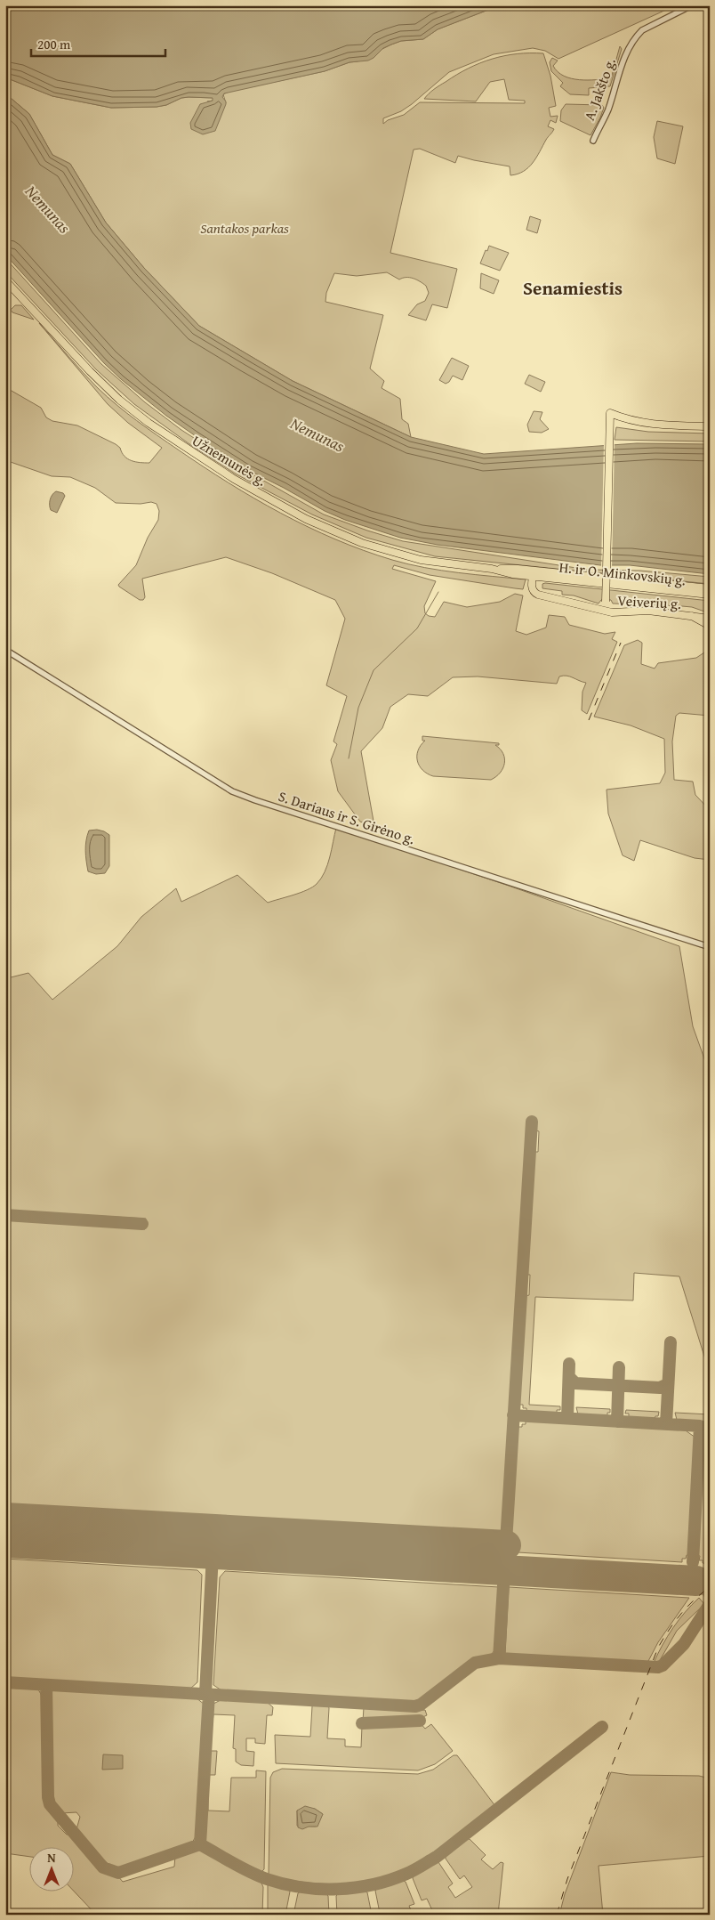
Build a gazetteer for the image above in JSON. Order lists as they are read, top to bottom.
{
  "streets": {
    "main road": ["Užnemunės g.", "H. ir O. Minkovskių g.", "Veiverių g."],
    "street": ["A. Jakšto g.", "S. Dariaus ir S. Girėno g."]
  },
  "crossings": [
    ["Užnemunės g.", "H. ir O. Minkovskių g."]
  ],
  "districts": ["Senamiestis"],
  "water": ["Nemunas"],
  "parks": ["Santakos parkas"],
  "scale_bar": "200 m",
  "north": "top"
}
